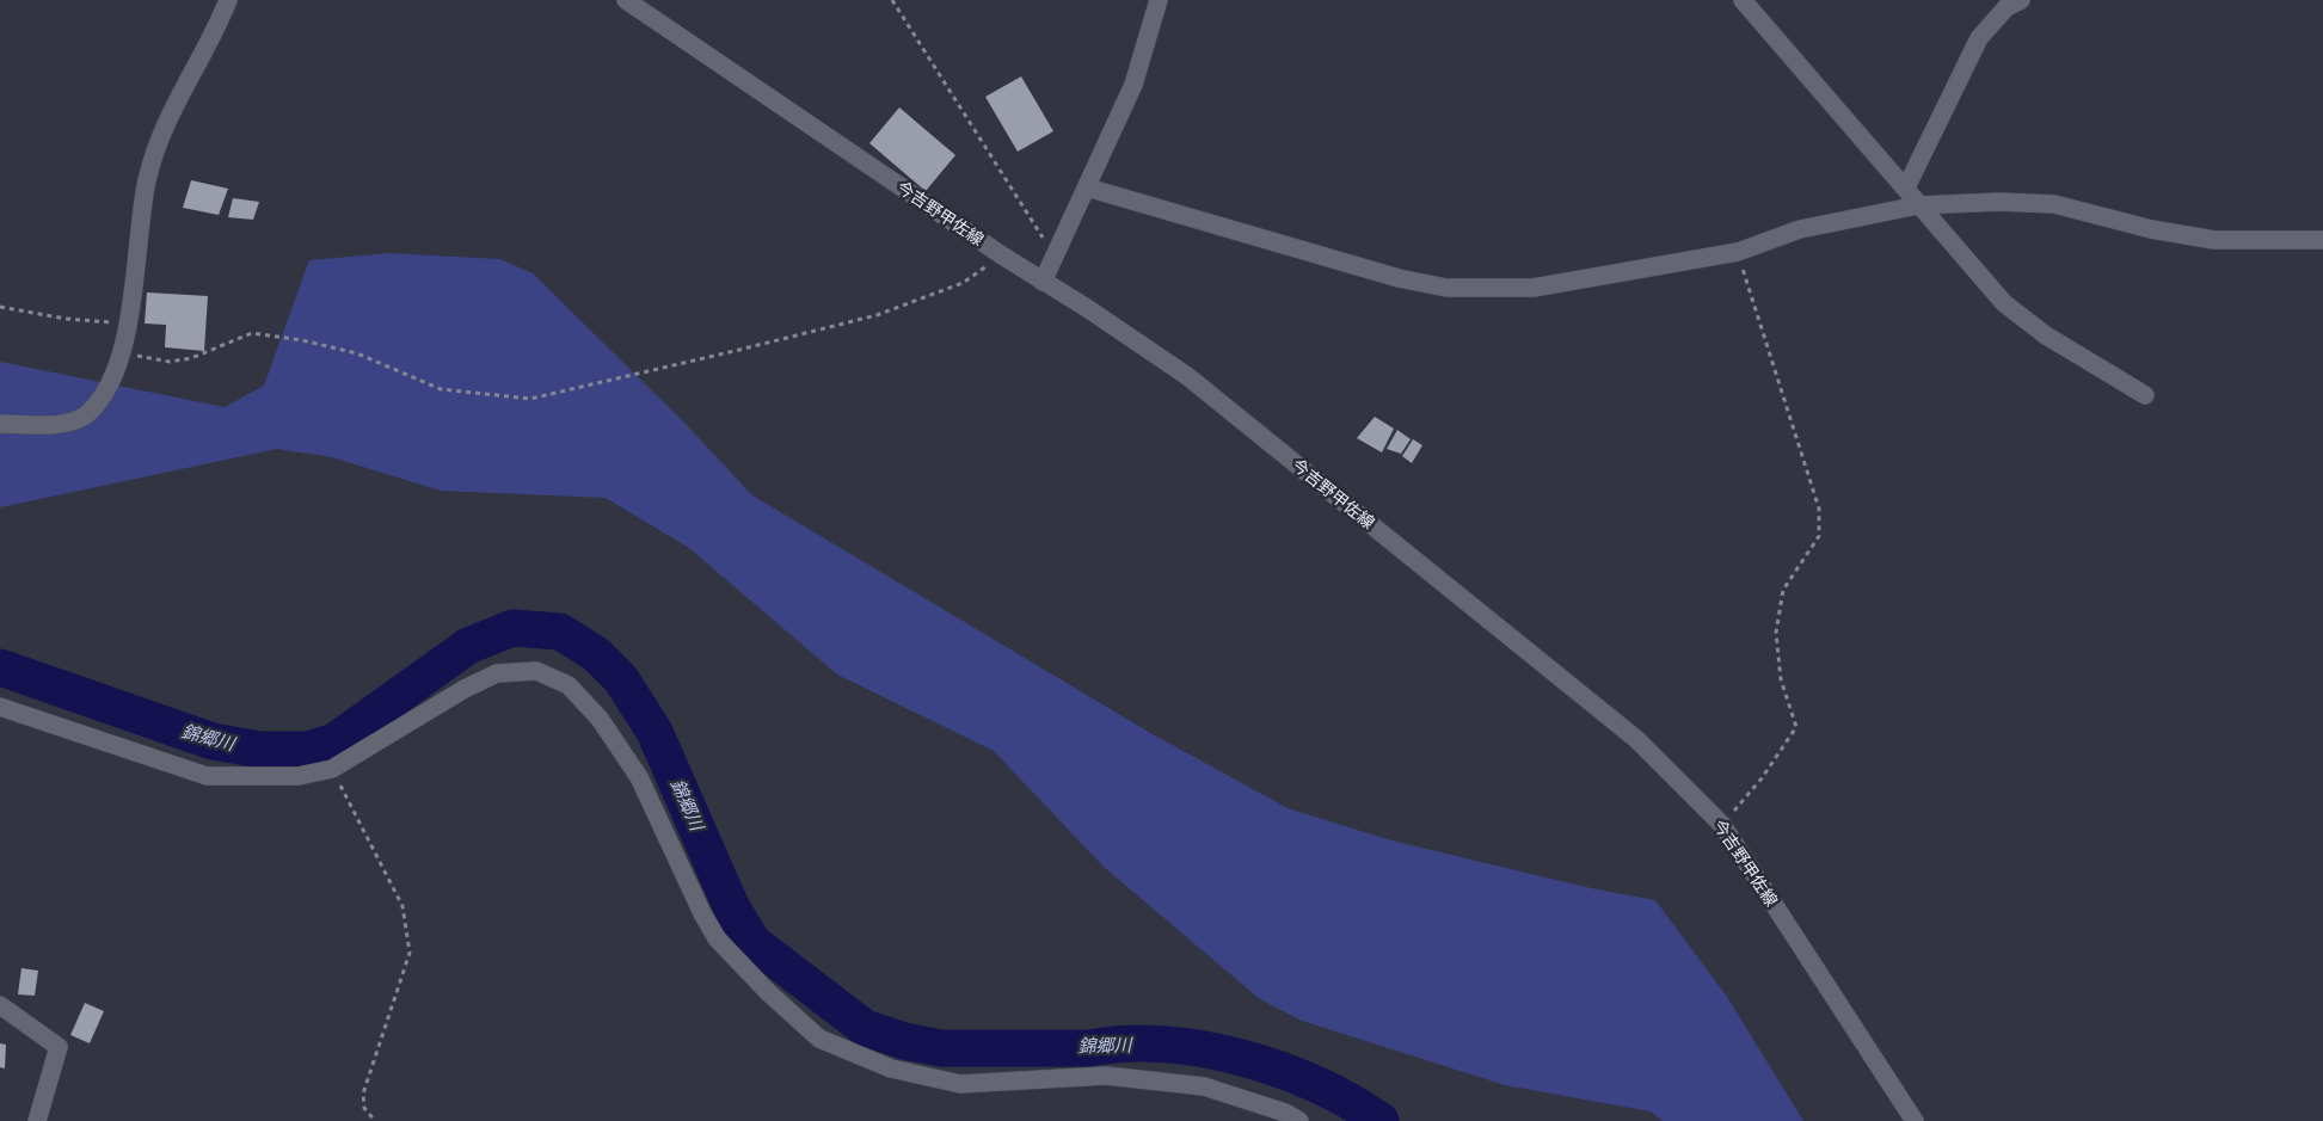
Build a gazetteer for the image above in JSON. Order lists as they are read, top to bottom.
{
  "streets": {
    "street": ["今吉野甲佐線"]
  },
  "water": ["錦郷川"]
}
